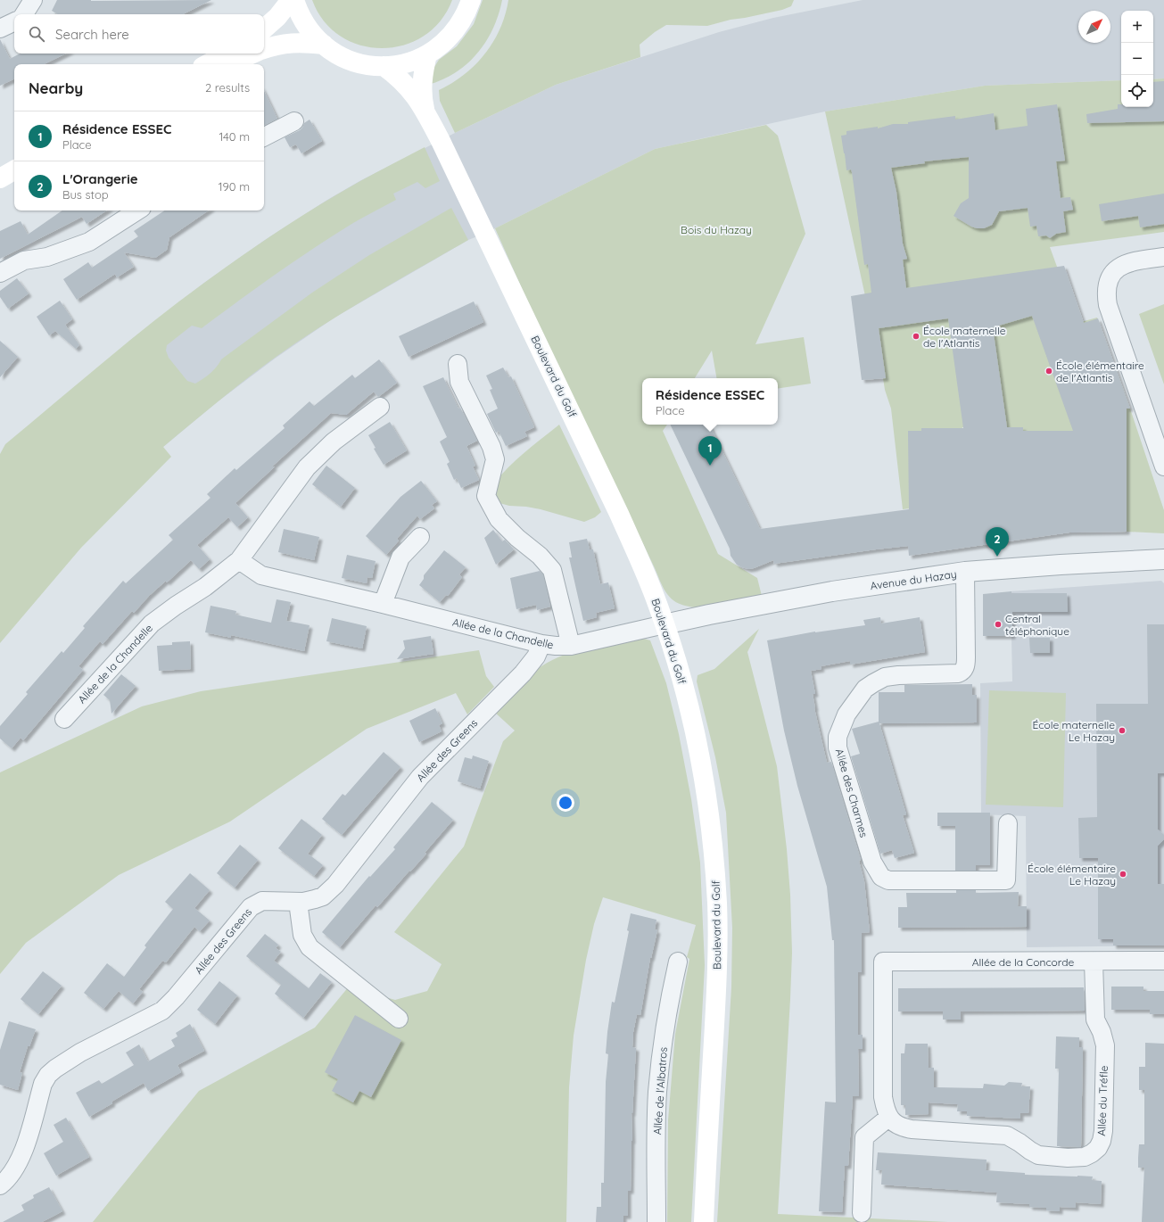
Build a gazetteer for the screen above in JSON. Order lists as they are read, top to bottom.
{
  "streets": {
    "main road": ["Boulevard du Golf"],
    "street": [
      "Avenue du Hazay",
      "Allée de la Chandelle",
      "Allée des Greens",
      "Allée des Charmes",
      "Allée de la Concorde",
      "Allée de l'Albatros",
      "Allée du Tréfle"
    ]
  },
  "crossings": [
    ["Boulevard du Golf", "Avenue du Hazay"],
    ["Boulevard du Golf", "Allée de la Chandelle"],
    ["Avenue du Hazay", "Allée de la Chandelle"],
    ["Avenue du Hazay", "Allée des Charmes"],
    ["Allée de la Chandelle", "Allée des Greens"],
    ["Allée de la Concorde", "Allée du Tréfle"]
  ],
  "parks": ["Bois du Hazay"],
  "places": [
    "École maternelle de l'Atlantis",
    "École élémentaire de l'Atlantis",
    "Central téléphonique",
    "École maternelle Le Hazay",
    "École élémentaire Le Hazay"
  ],
  "north": "top right",
  "page": {
    "map_buttons": ["+", "−"],
    "search": "Search here",
    "heading": ["Nearby", "2 results"],
    "list": [
      {
        "mark": "1",
        "name": "Résidence ESSEC",
        "note": "Place",
        "value": "140 m"
      },
      {
        "mark": "2",
        "name": "L'Orangerie",
        "note": "Bus stop",
        "value": "190 m"
      }
    ],
    "popup": ["Résidence ESSEC", "Place"],
    "pins": ["1", "2"]
  }
}
